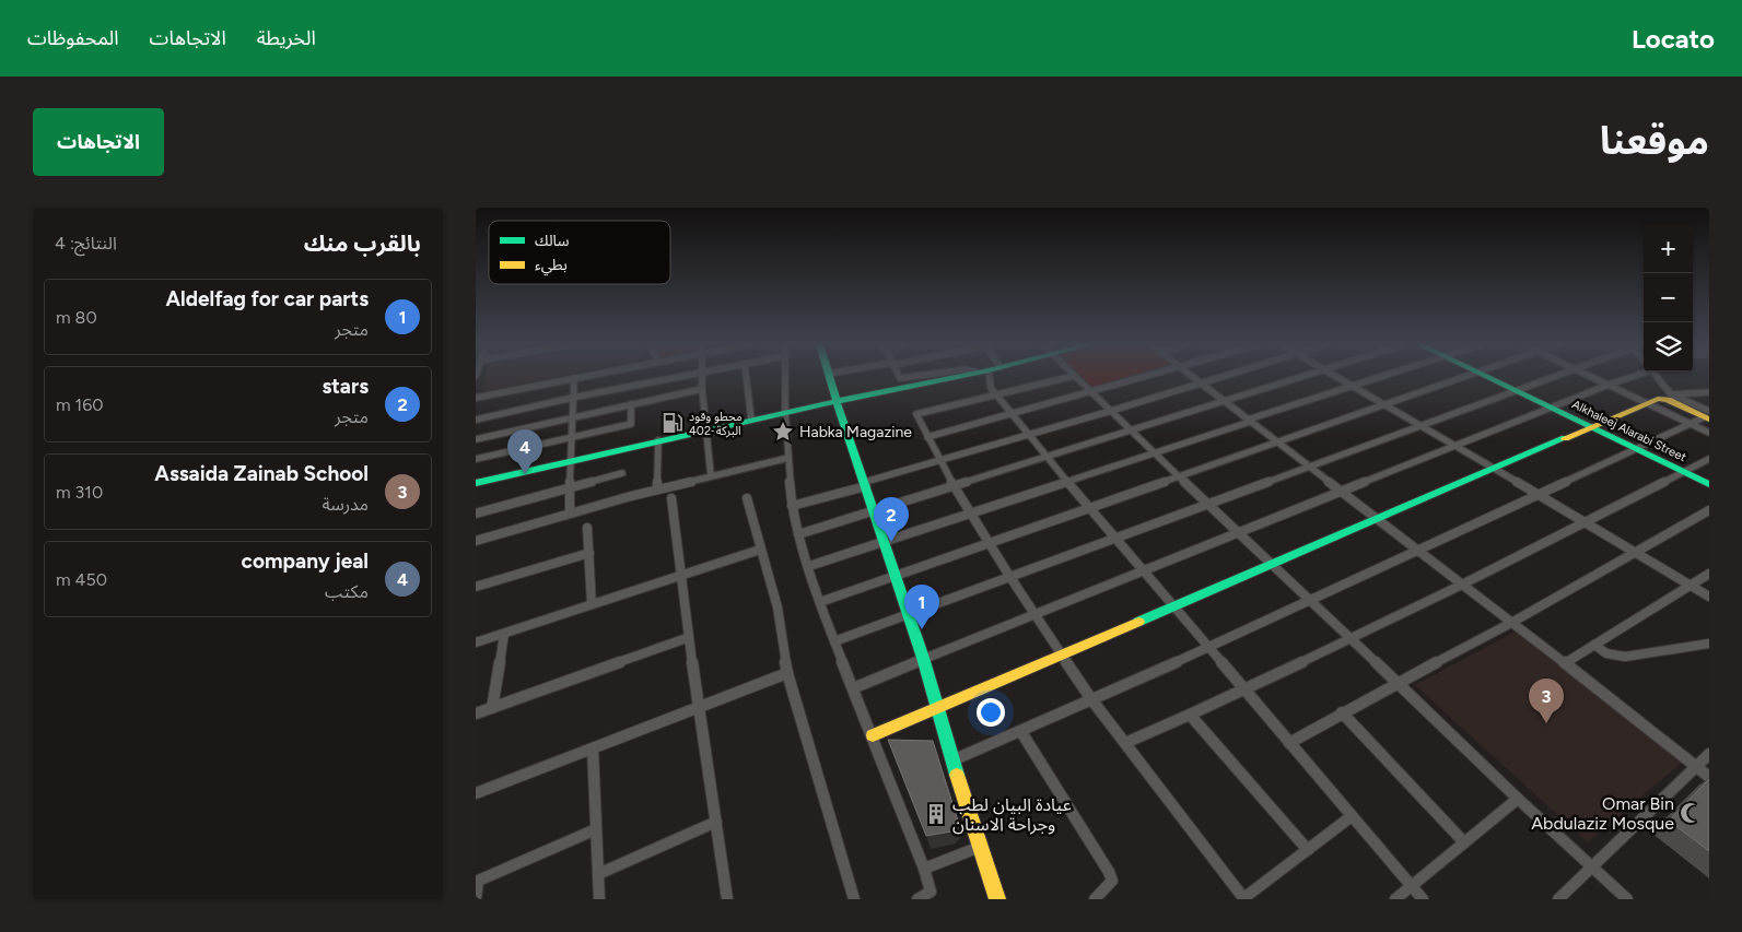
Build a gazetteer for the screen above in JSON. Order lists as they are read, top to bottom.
{
  "streets": {
    "street": ["Alkhaleej Alarabi Street"]
  },
  "places": {
    "fuel station": ["محطو وقود 402-البركة"],
    "place": ["Habka Magazine"],
    "mosque": ["Omar Bin Abdulaziz Mosque"],
    "building": ["عيادة البيان لطب وجراحة الاسنان"]
  },
  "legend": ["سالك", "بطيء"],
  "page": {
    "header": "Locato",
    "nav": ["الخريطة", "الاتجاهات", "المحفوظات"],
    "title": "موقعنا",
    "buttons": "الاتجاهات",
    "heading": ["بالقرب منك", "النتائج: 4"],
    "map_buttons": ["+", "−"],
    "list": [
      {
        "mark": "1",
        "name": "Aldelfag for car parts",
        "note": "متجر",
        "value": "80 m"
      },
      {
        "mark": "2",
        "name": "stars",
        "note": "متجر",
        "value": "160 m"
      },
      {
        "mark": "3",
        "name": "Assaida Zainab School",
        "note": "مدرسة",
        "value": "310 m"
      },
      {
        "mark": "4",
        "name": "company jeal",
        "note": "مكتب",
        "value": "450 m"
      }
    ],
    "pins": [
      "4",
      "2",
      "1",
      "3"
    ]
  }
}
